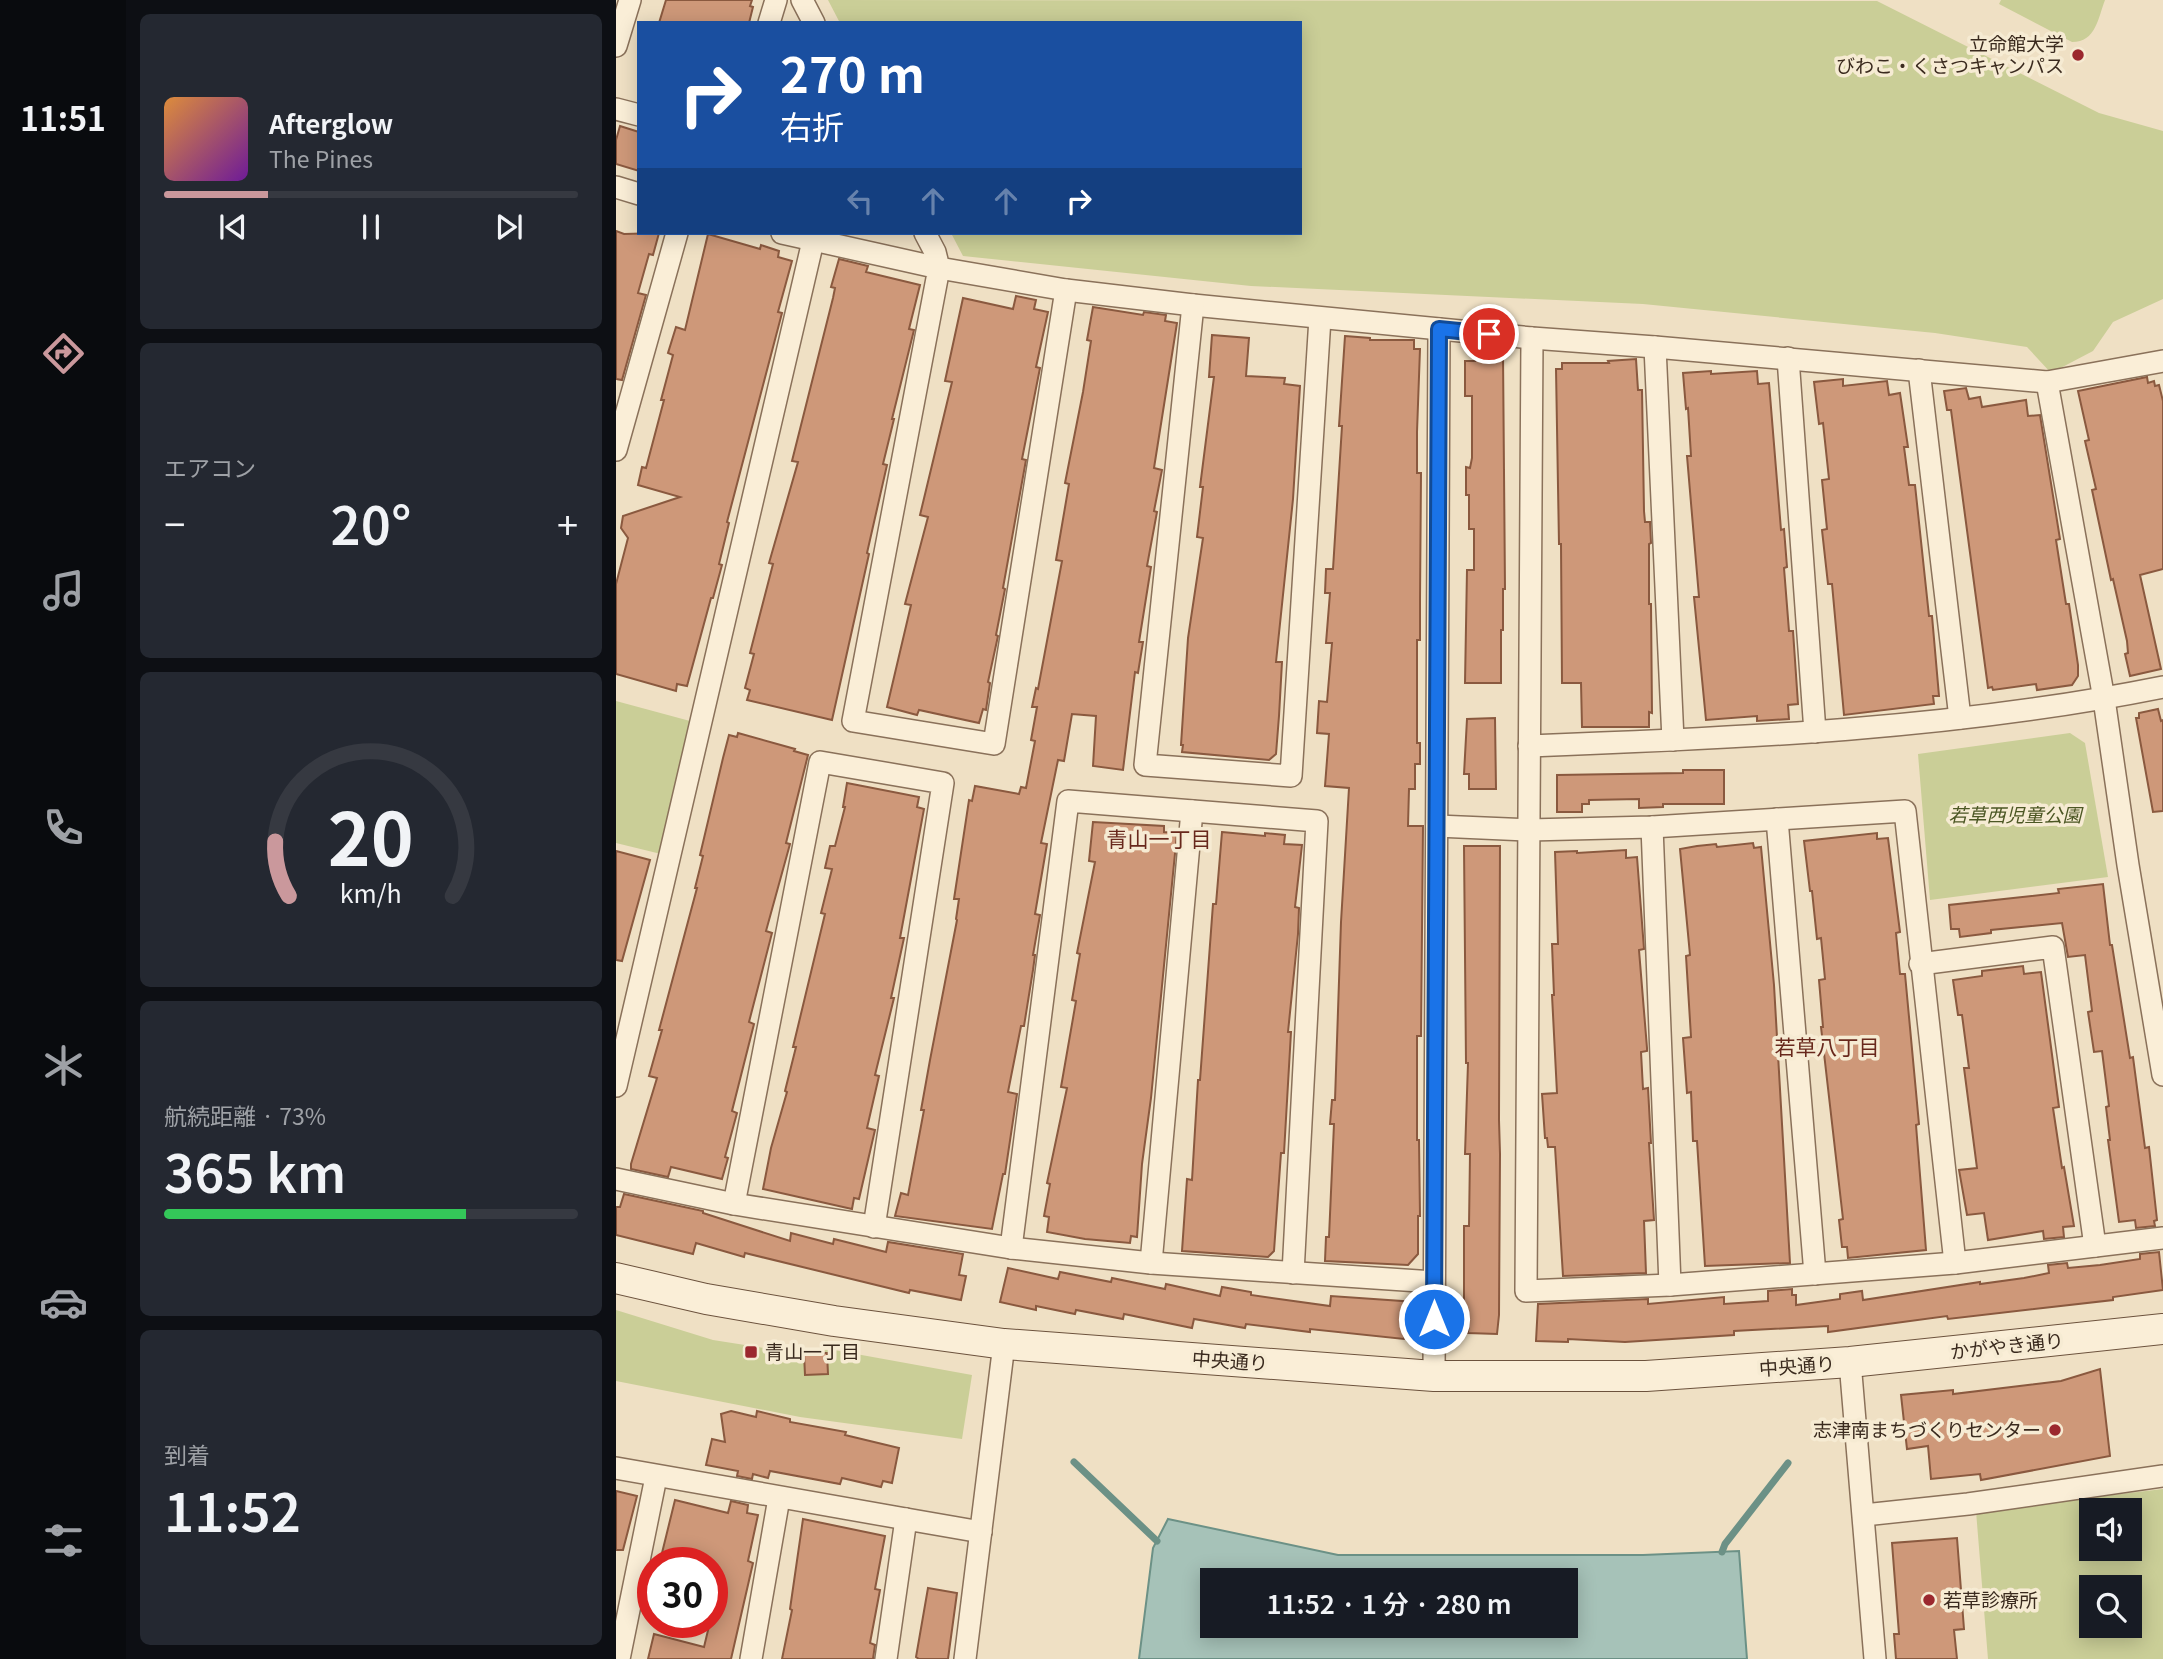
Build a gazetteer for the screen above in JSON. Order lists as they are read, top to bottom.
{
  "streets": {
    "street": ["かがやき通り", "中央通り"]
  },
  "crossings": [
    ["かがやき通り", "中央通り"]
  ],
  "districts": ["青山一丁目", "若草八丁目"],
  "parks": ["若草西児童公園"],
  "places": {
    "other": ["立命館大学 びわこ・くさつキャンパス", "志津南まちづくりセンター", "若草診療所"],
    "transit": ["青山一丁目"]
  },
  "page": {
    "tabs": "11:51",
    "turn": ["270 m", "右折"],
    "song": ["Afterglow", "The Pines"],
    "tile": [
      "エアコン",
      ["航続距離 · 73%", "365 km"],
      ["到着", "11:52"]
    ],
    "heat": ["−", "20°", "+"],
    "limit": "30",
    "trip": "11:52 · 1 分 · 280 m",
    "gauge": ["20", "km/h"]
  }
}
